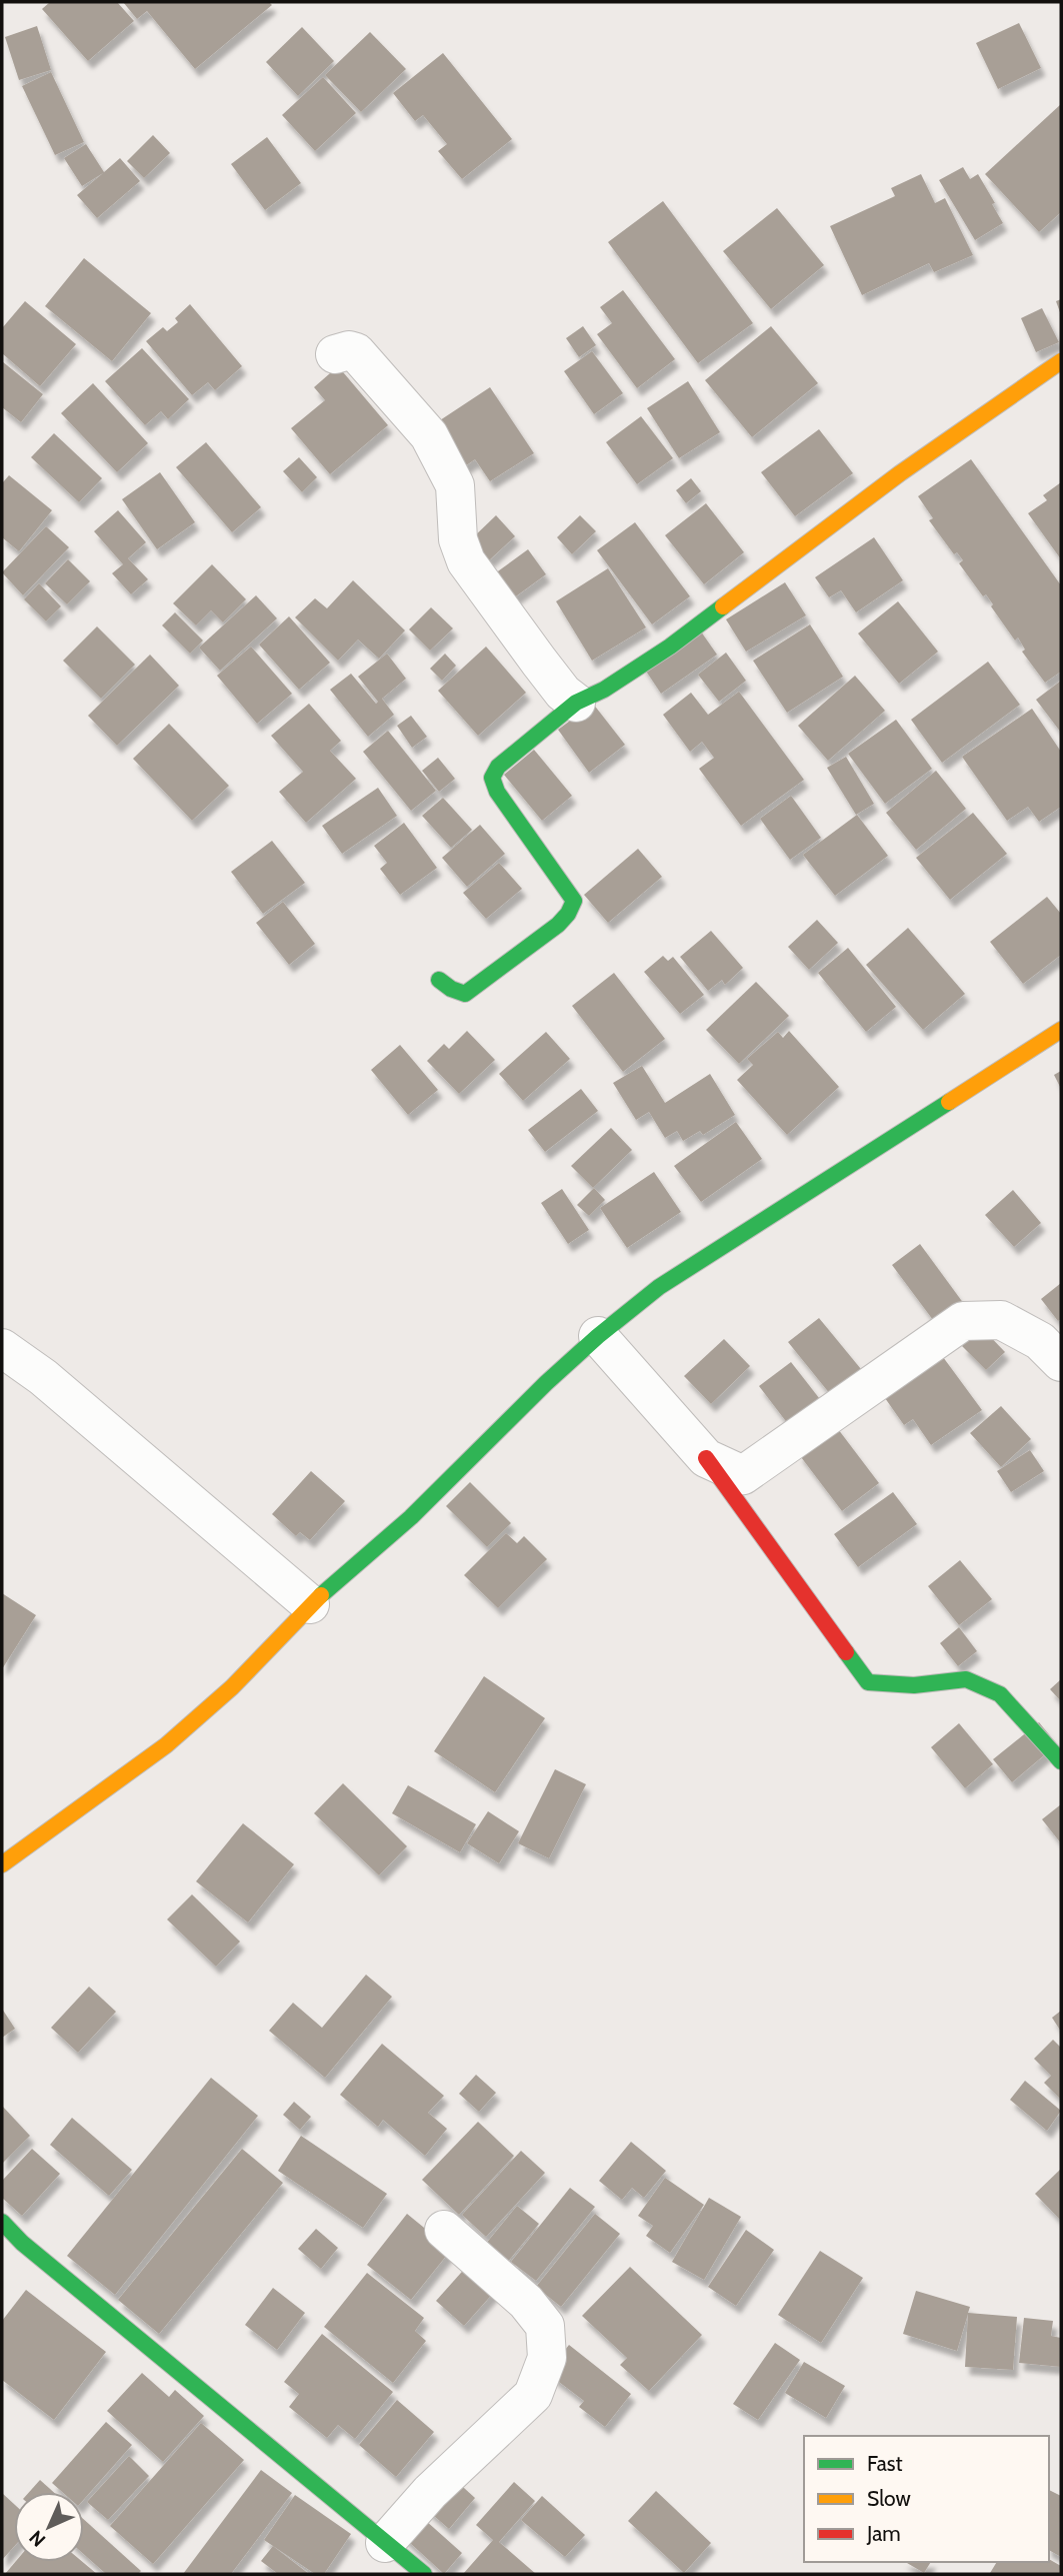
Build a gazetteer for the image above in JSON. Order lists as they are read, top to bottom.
{
  "legend": ["Fast", "Slow", "Jam"],
  "north": "bottom left"
}
